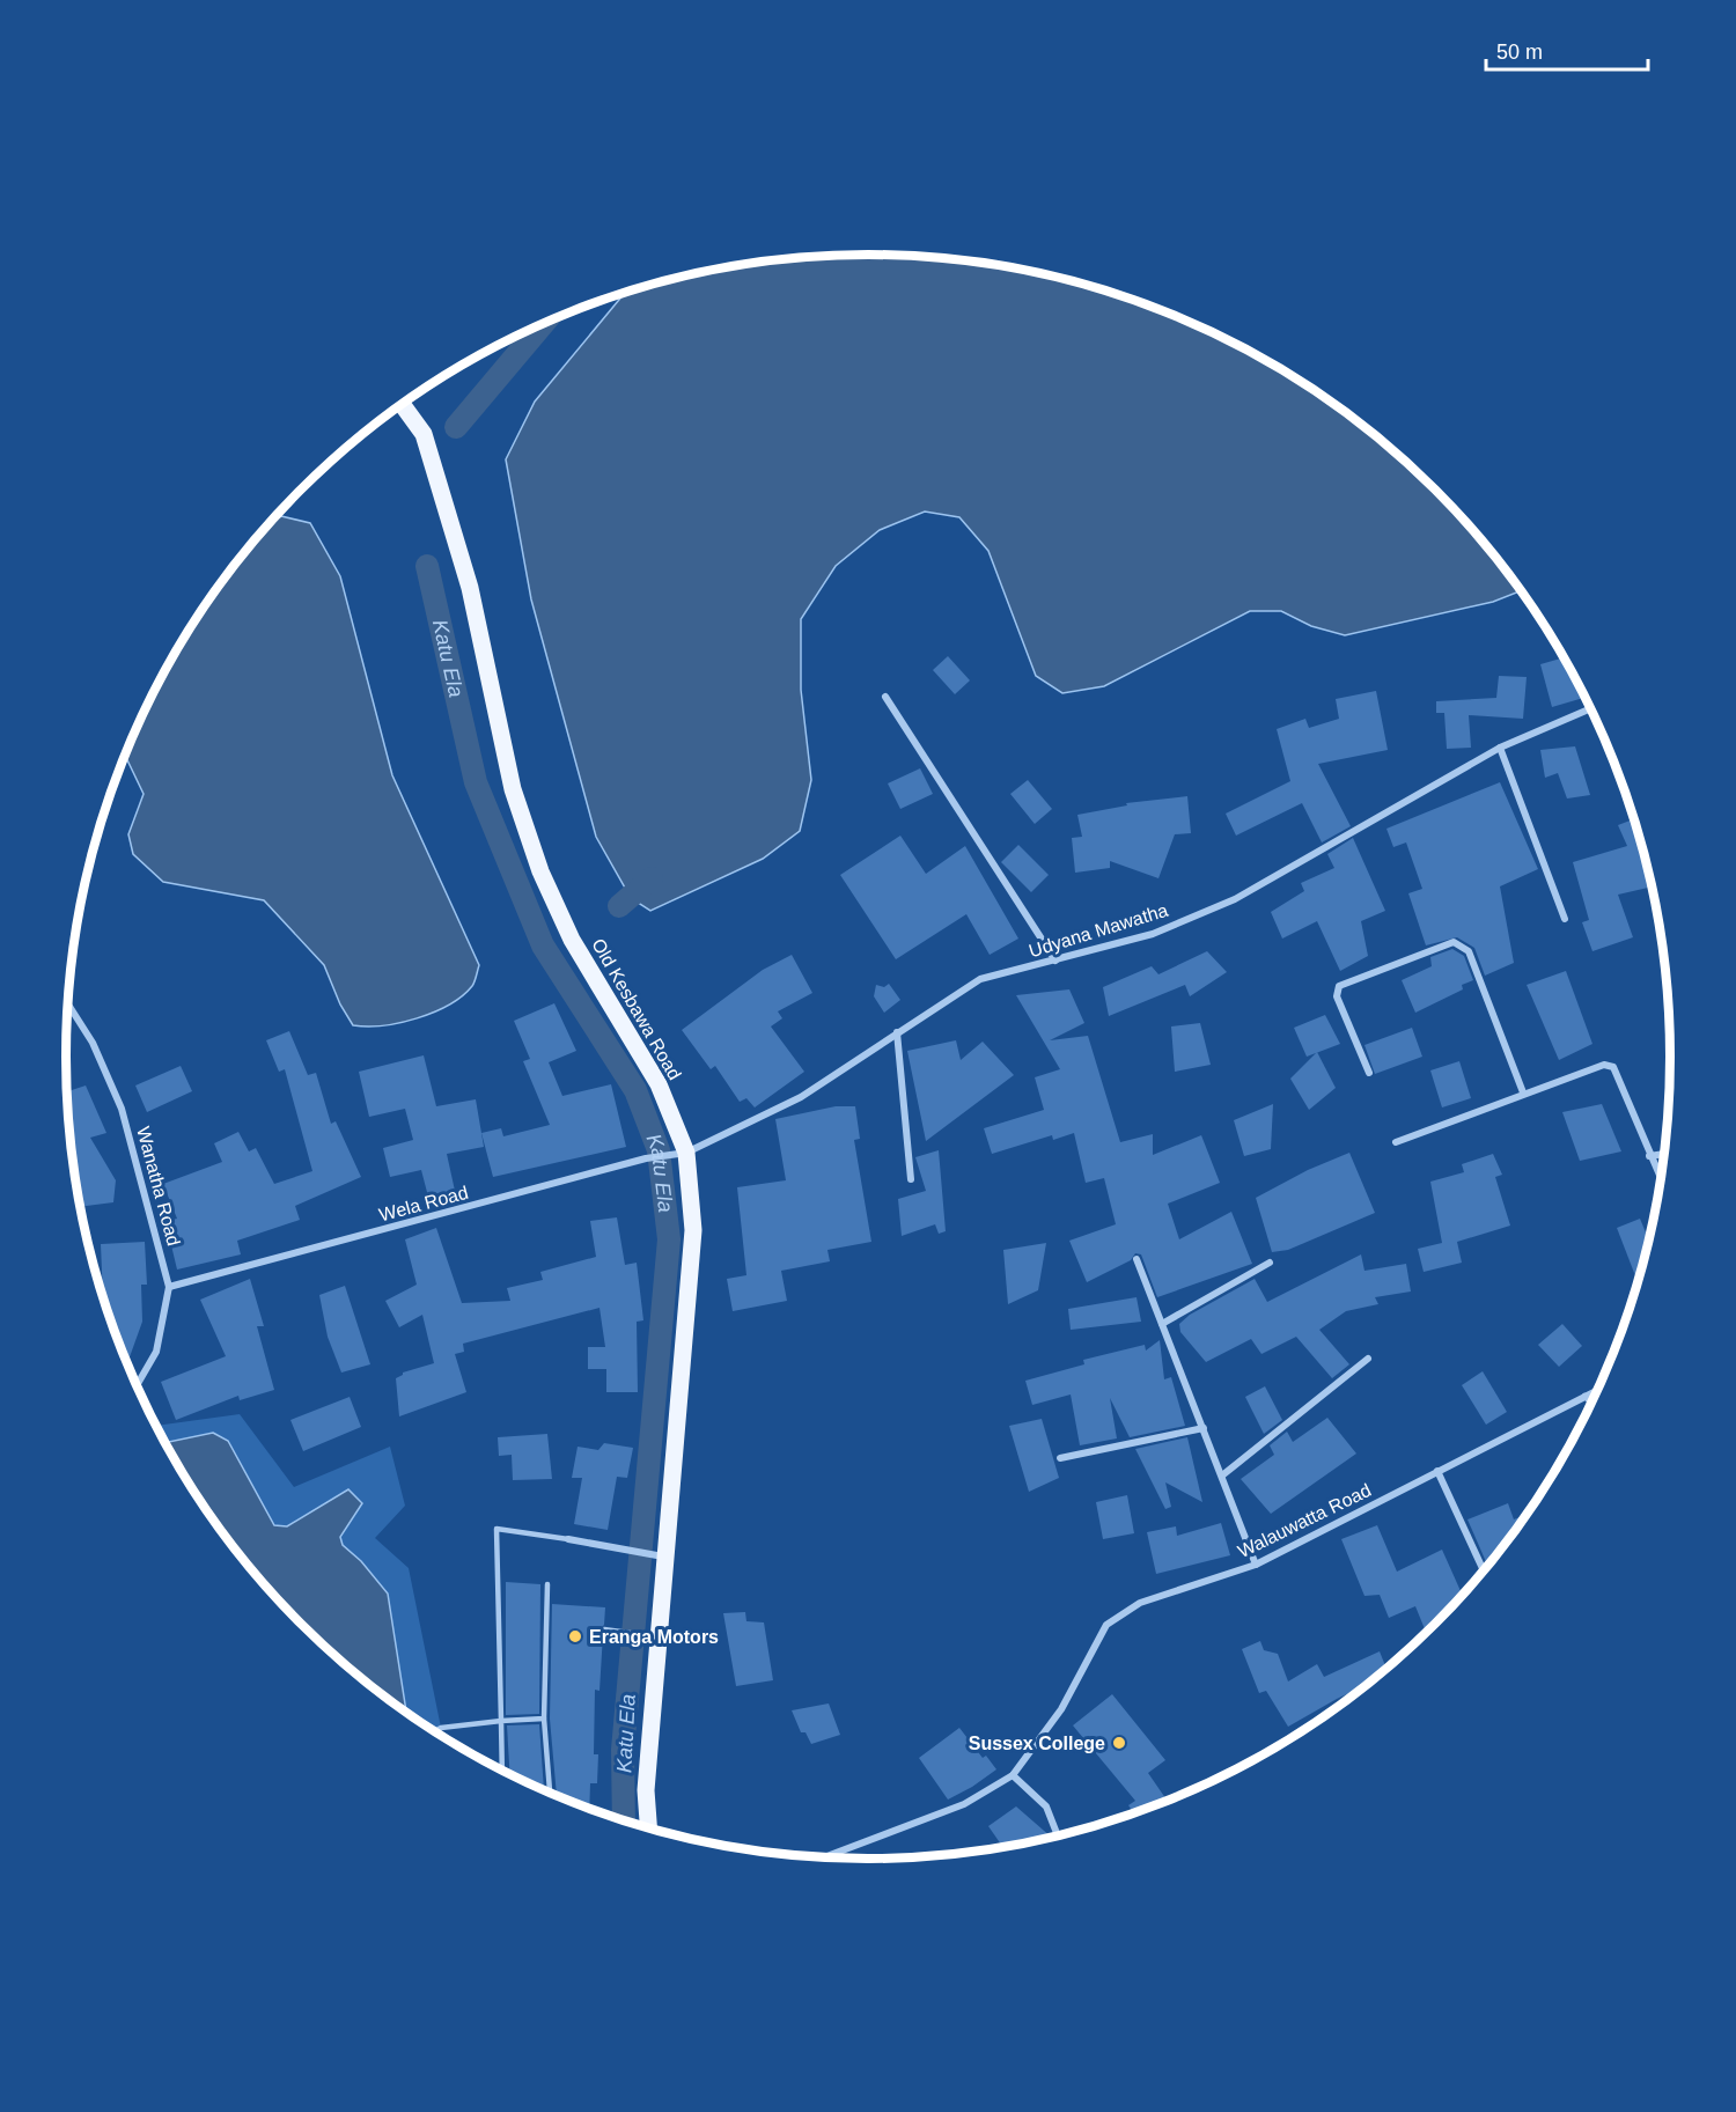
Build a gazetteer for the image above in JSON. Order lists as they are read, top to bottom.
{
  "streets": {
    "main road": ["Old Kesbawa Road"],
    "street": [
      "Udyana Mawatha",
      "Wanatha Road",
      "Wela Road",
      "Walauwatta Road"
    ]
  },
  "crossings": [
    ["Udyana Mawatha", "Old Kesbawa Road"],
    ["Udyana Mawatha", "Wela Road"],
    ["Old Kesbawa Road", "Wela Road"],
    ["Wanatha Road", "Wela Road"]
  ],
  "water": ["Katu Ela"],
  "places": ["Eranga Motors", "Sussex College"],
  "scale_bar": "50 m"
}
